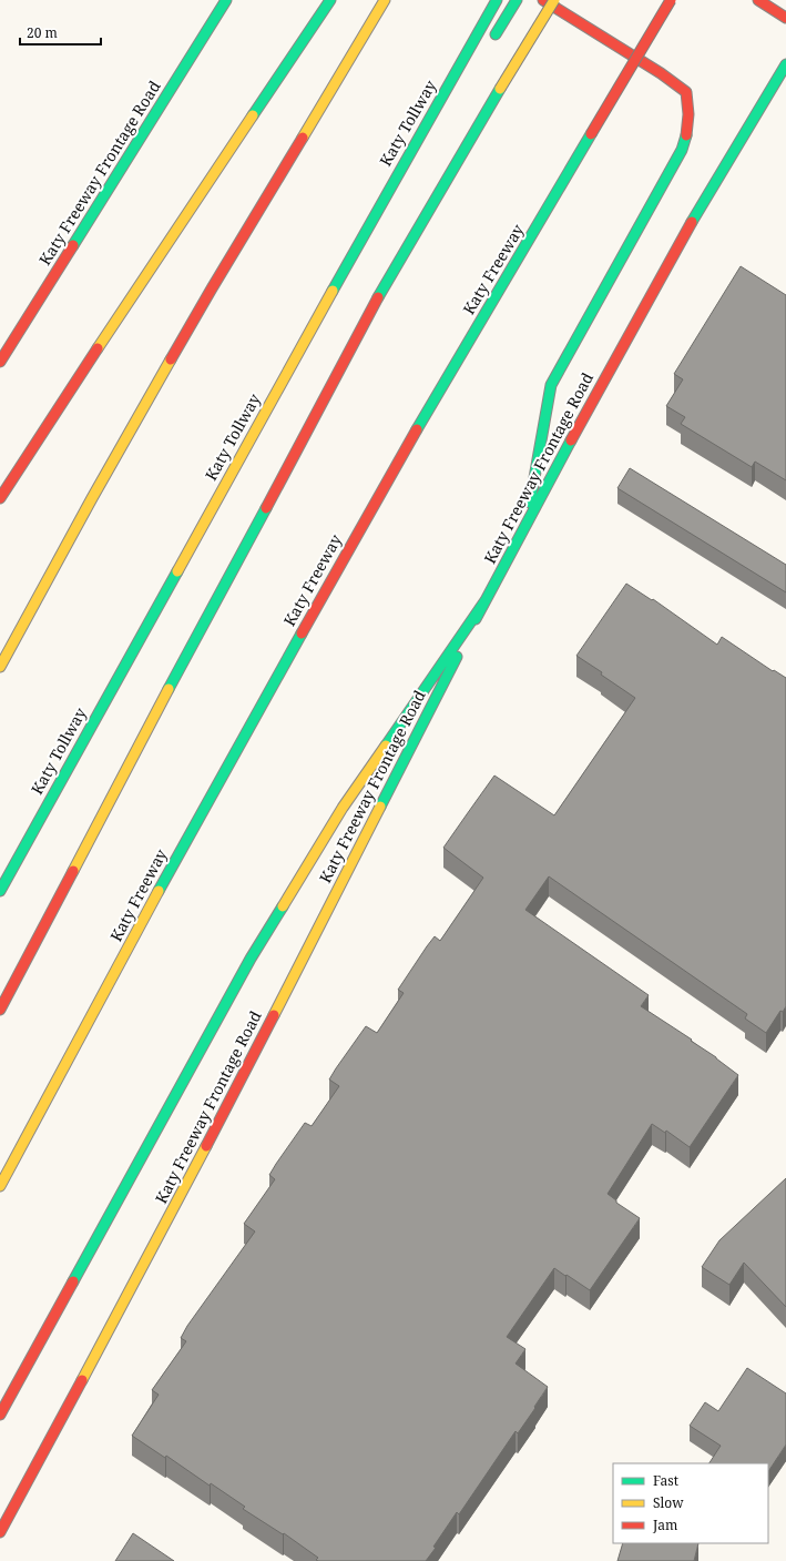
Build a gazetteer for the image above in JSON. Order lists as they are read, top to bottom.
{
  "streets": {
    "main road": ["Katy Tollway", "Katy Freeway Frontage Road", "Katy Freeway"]
  },
  "legend": ["Fast", "Slow", "Jam"],
  "scale_bar": "20 m"
}
